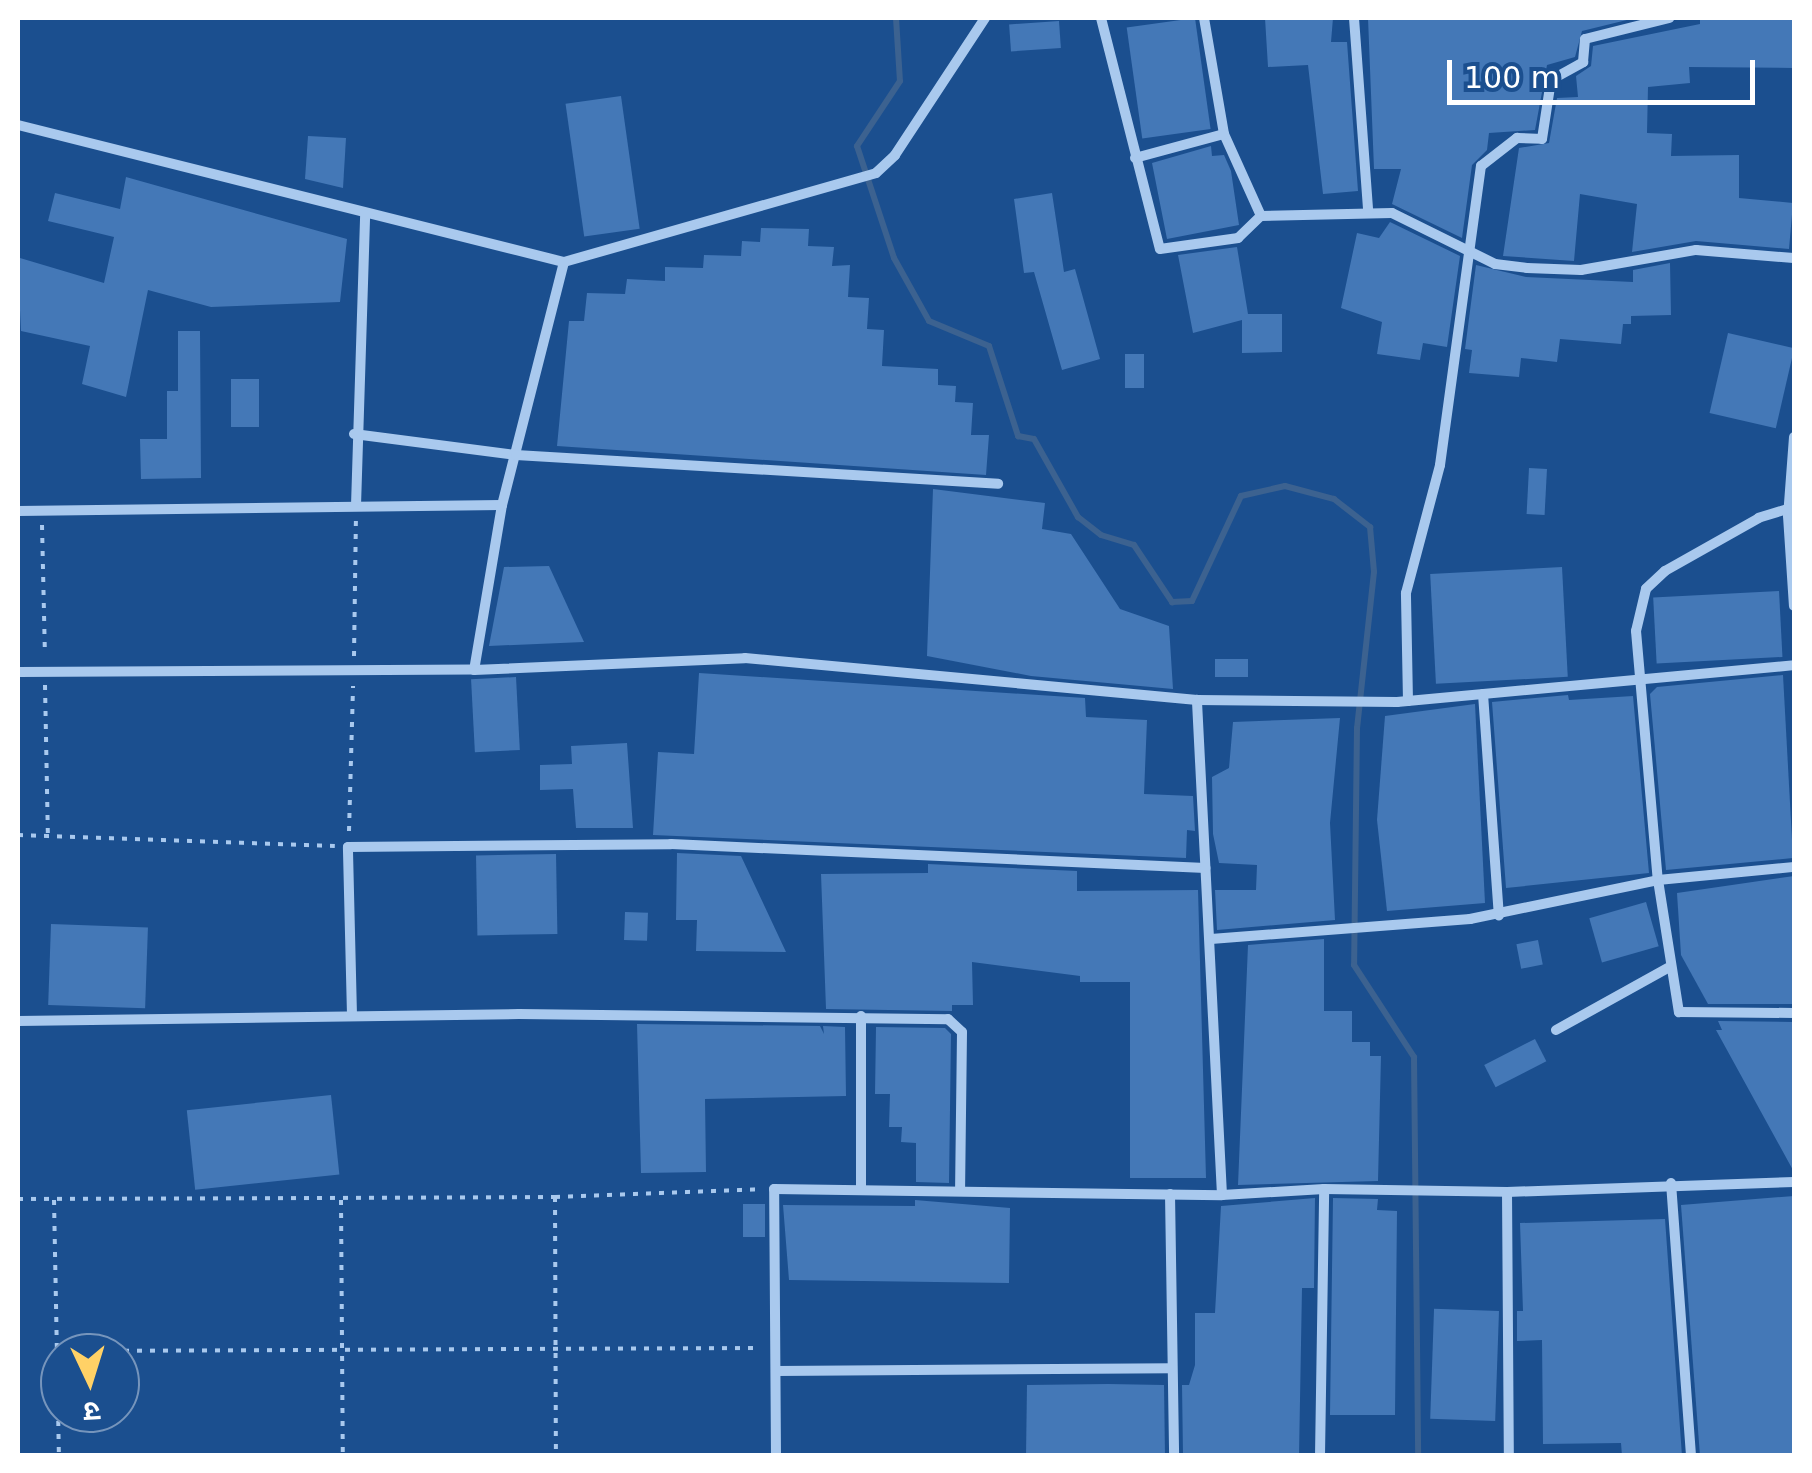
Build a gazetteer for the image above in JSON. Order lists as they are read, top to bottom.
{
  "scale_bar": "100 m",
  "north": "bottom"
}
